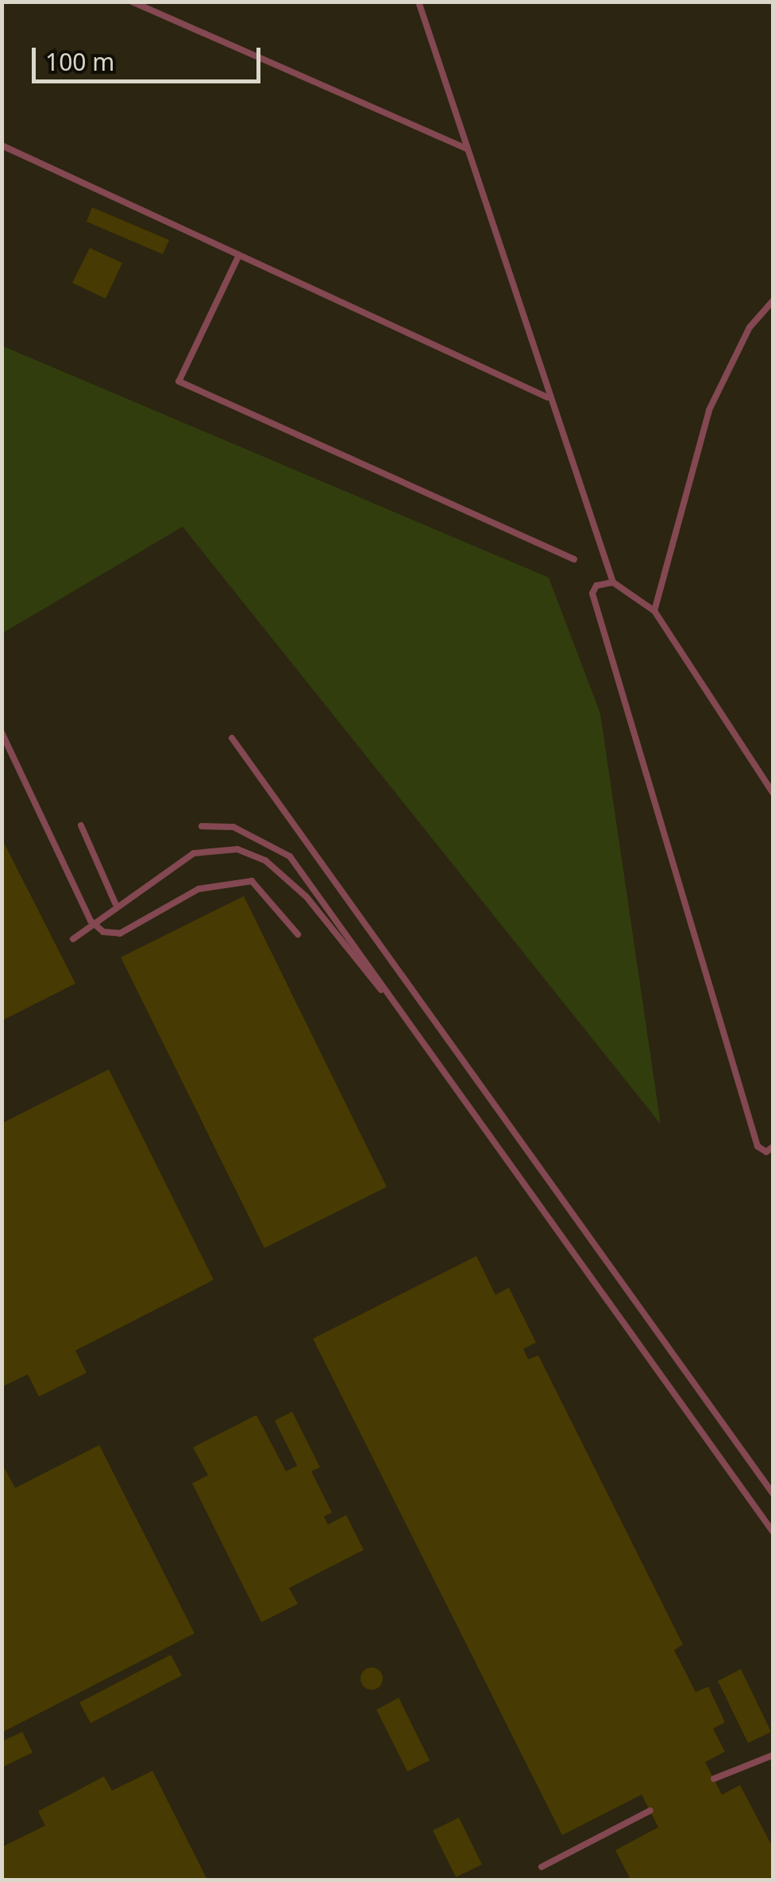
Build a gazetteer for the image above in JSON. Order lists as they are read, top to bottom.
{
  "scale_bar": "100 m"
}
